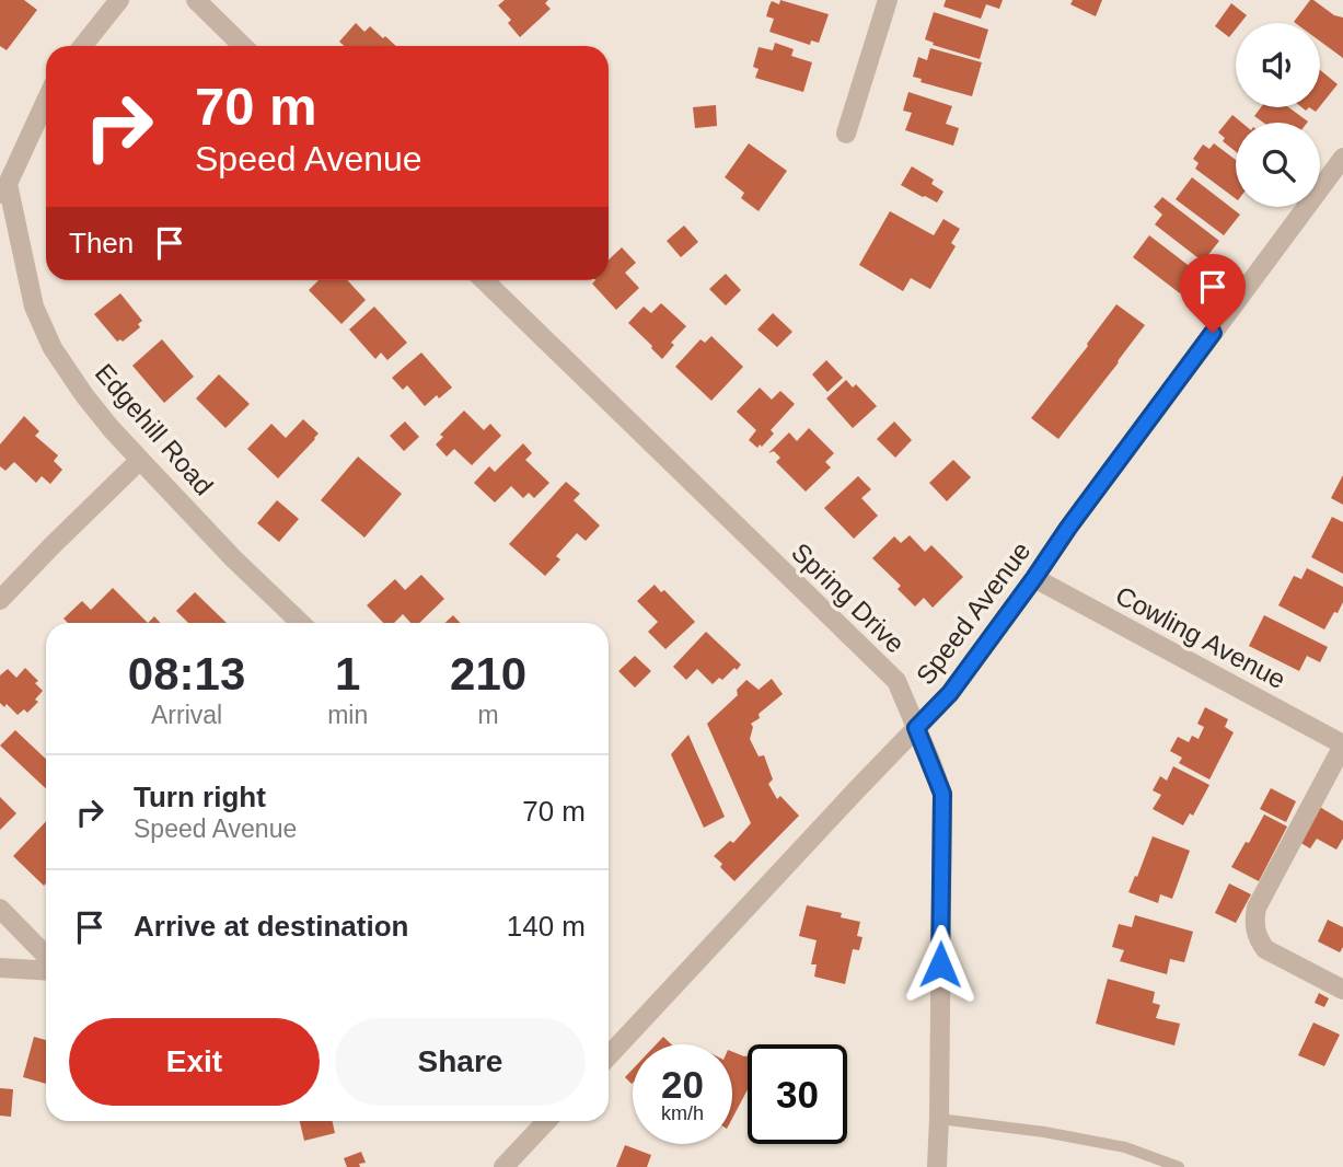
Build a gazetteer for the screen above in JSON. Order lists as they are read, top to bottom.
{
  "streets": {
    "street": [
      "Edgehill Road",
      "Spring Drive",
      "Speed Avenue",
      "Cowling Avenue"
    ]
  },
  "crossings": [
    ["Spring Drive", "Speed Avenue"],
    ["Speed Avenue", "Cowling Avenue"]
  ],
  "page": {
    "turn": ["70 m", "Speed Avenue"],
    "then": "Then",
    "eta": [
      "08:13",
      "Arrival",
      "1",
      "min",
      "210",
      "m"
    ],
    "list": [
      {
        "name": "Turn right",
        "note": "Speed Avenue",
        "value": "70 m"
      },
      {
        "name": "Arrive at destination",
        "value": "140 m"
      }
    ],
    "buttons": ["Exit", "Share"],
    "speed": "20 km/h",
    "limit": "30"
  }
}
